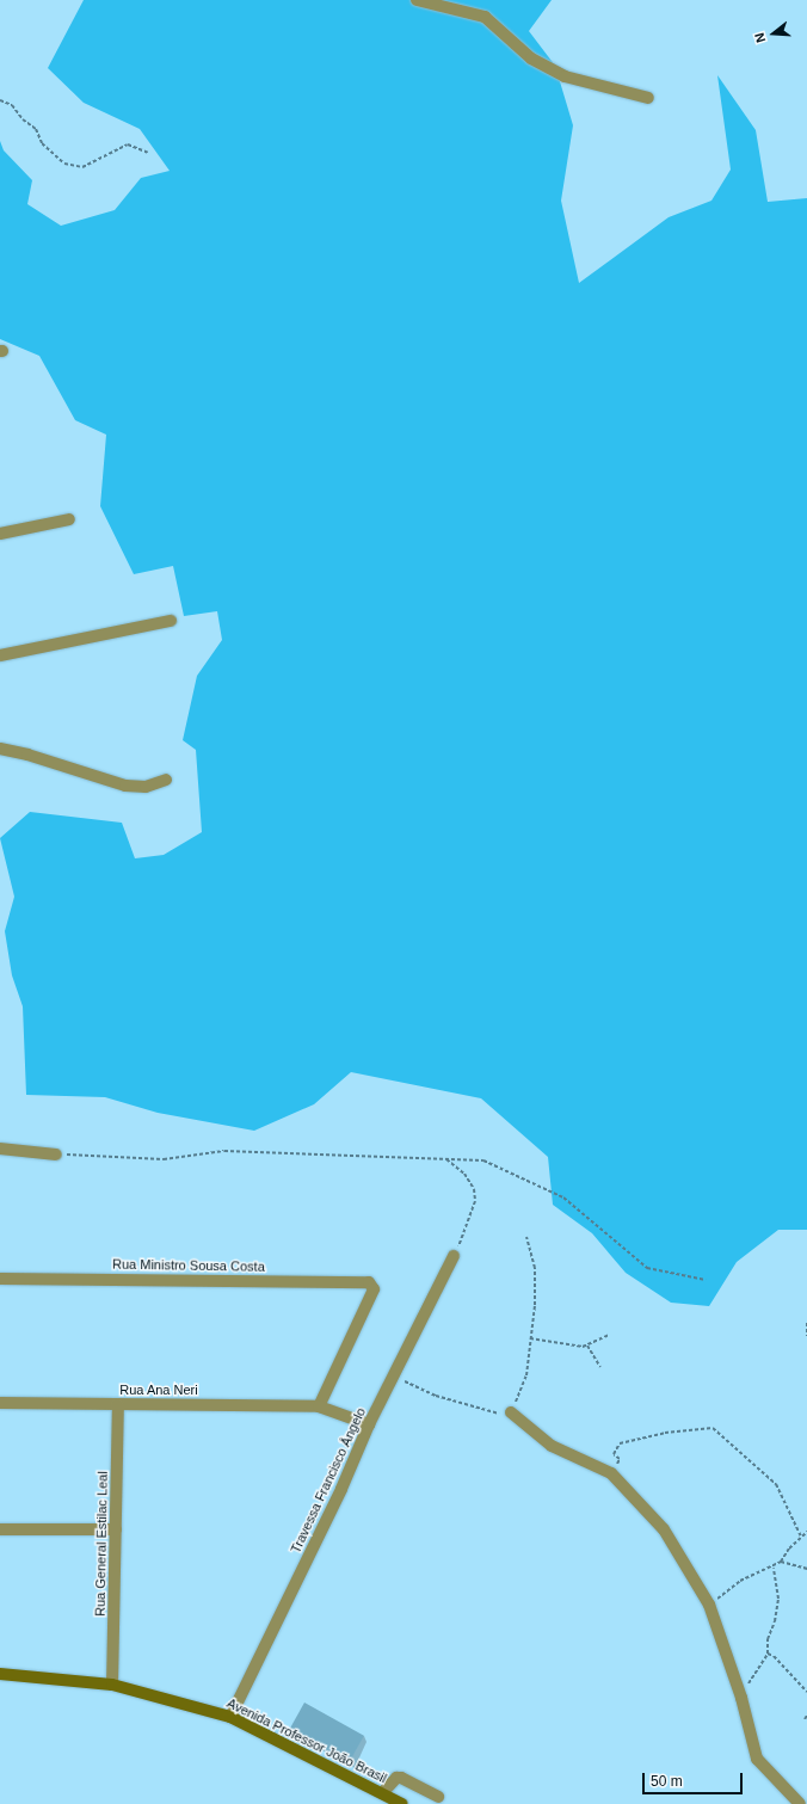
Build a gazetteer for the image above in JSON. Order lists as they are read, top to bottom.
{
  "streets": {
    "main road": ["Avenida Professor João Brasil"],
    "street": [
      "Rua Ministro Sousa Costa",
      "Rua Ana Neri",
      "Travessa Francisco Ângelo",
      "Rua General Estilac Leal"
    ]
  },
  "crossings": [
    ["Rua Ministro Sousa Costa", "Rua Ana Neri"],
    ["Rua Ana Neri", "Travessa Francisco Ângelo"],
    ["Rua Ana Neri", "Rua General Estilac Leal"],
    ["Travessa Francisco Ângelo", "Avenida Professor João Brasil"],
    ["Rua General Estilac Leal", "Avenida Professor João Brasil"]
  ],
  "scale_bar": "50 m",
  "north": "left"
}
